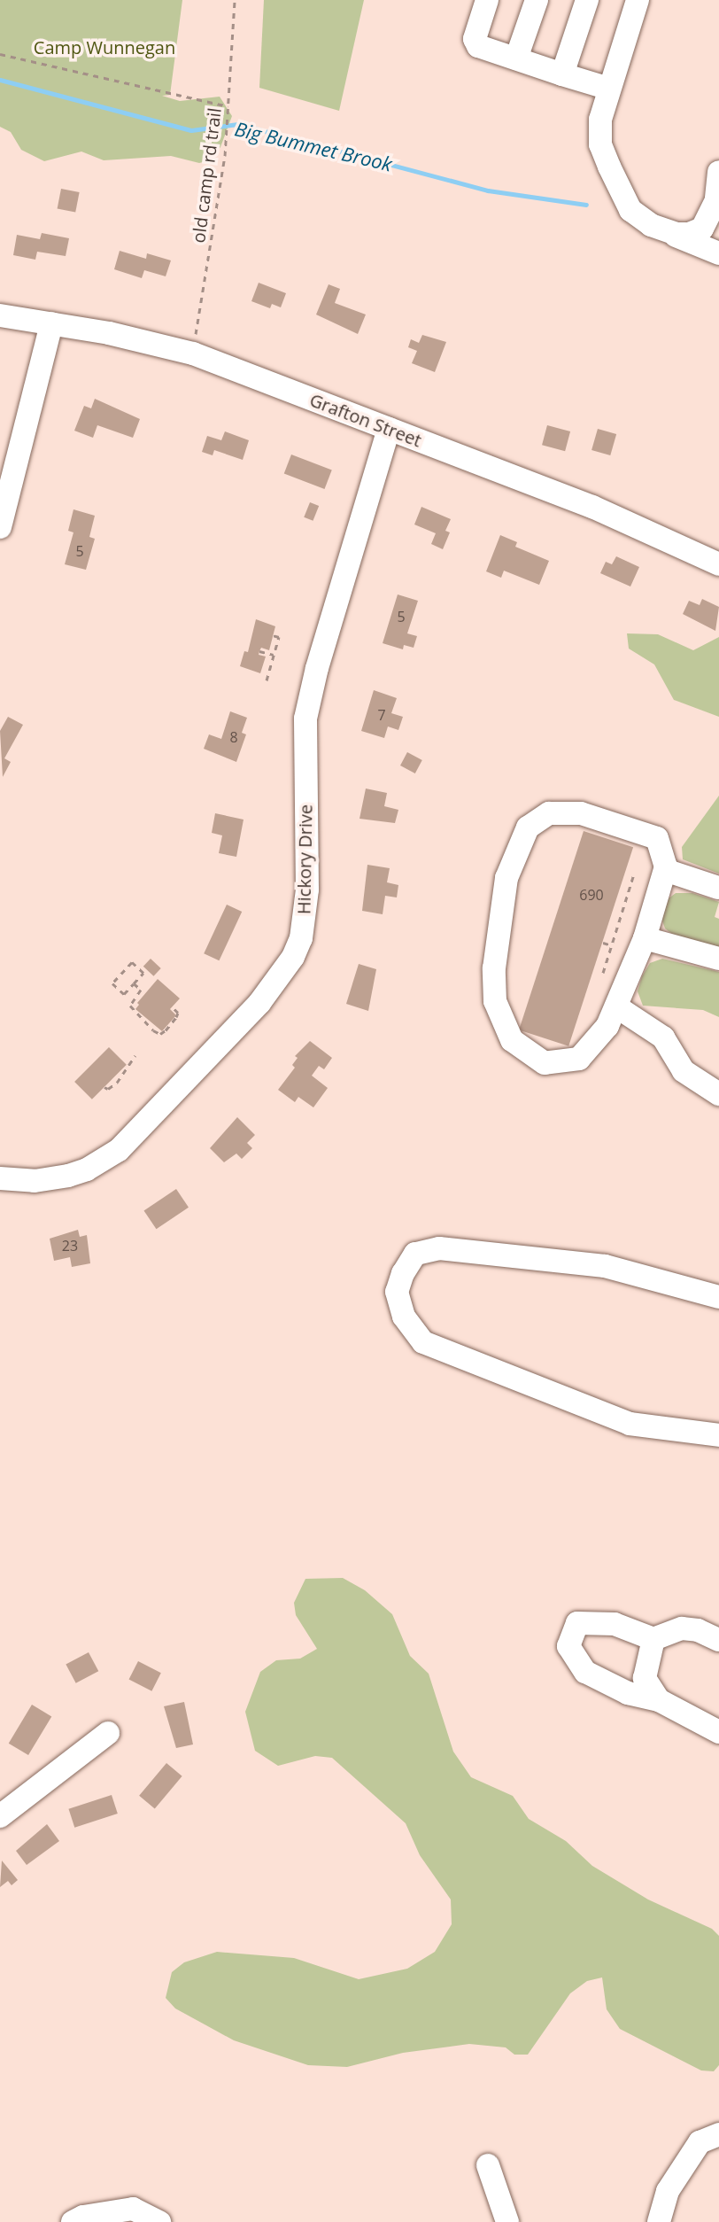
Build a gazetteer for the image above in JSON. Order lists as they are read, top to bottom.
{
  "streets": {
    "street": ["Grafton Street", "Hickory Drive"],
    "path": ["old camp rd trail"]
  },
  "crossings": [
    ["old camp rd trail", "Grafton Street"],
    ["Grafton Street", "Hickory Drive"]
  ],
  "water": ["Big Bummet Brook"],
  "parks": ["Camp Wunnegan"],
  "house_numbers": [
    "5",
    "5",
    "7",
    "8",
    "690",
    "23"
  ]
}
